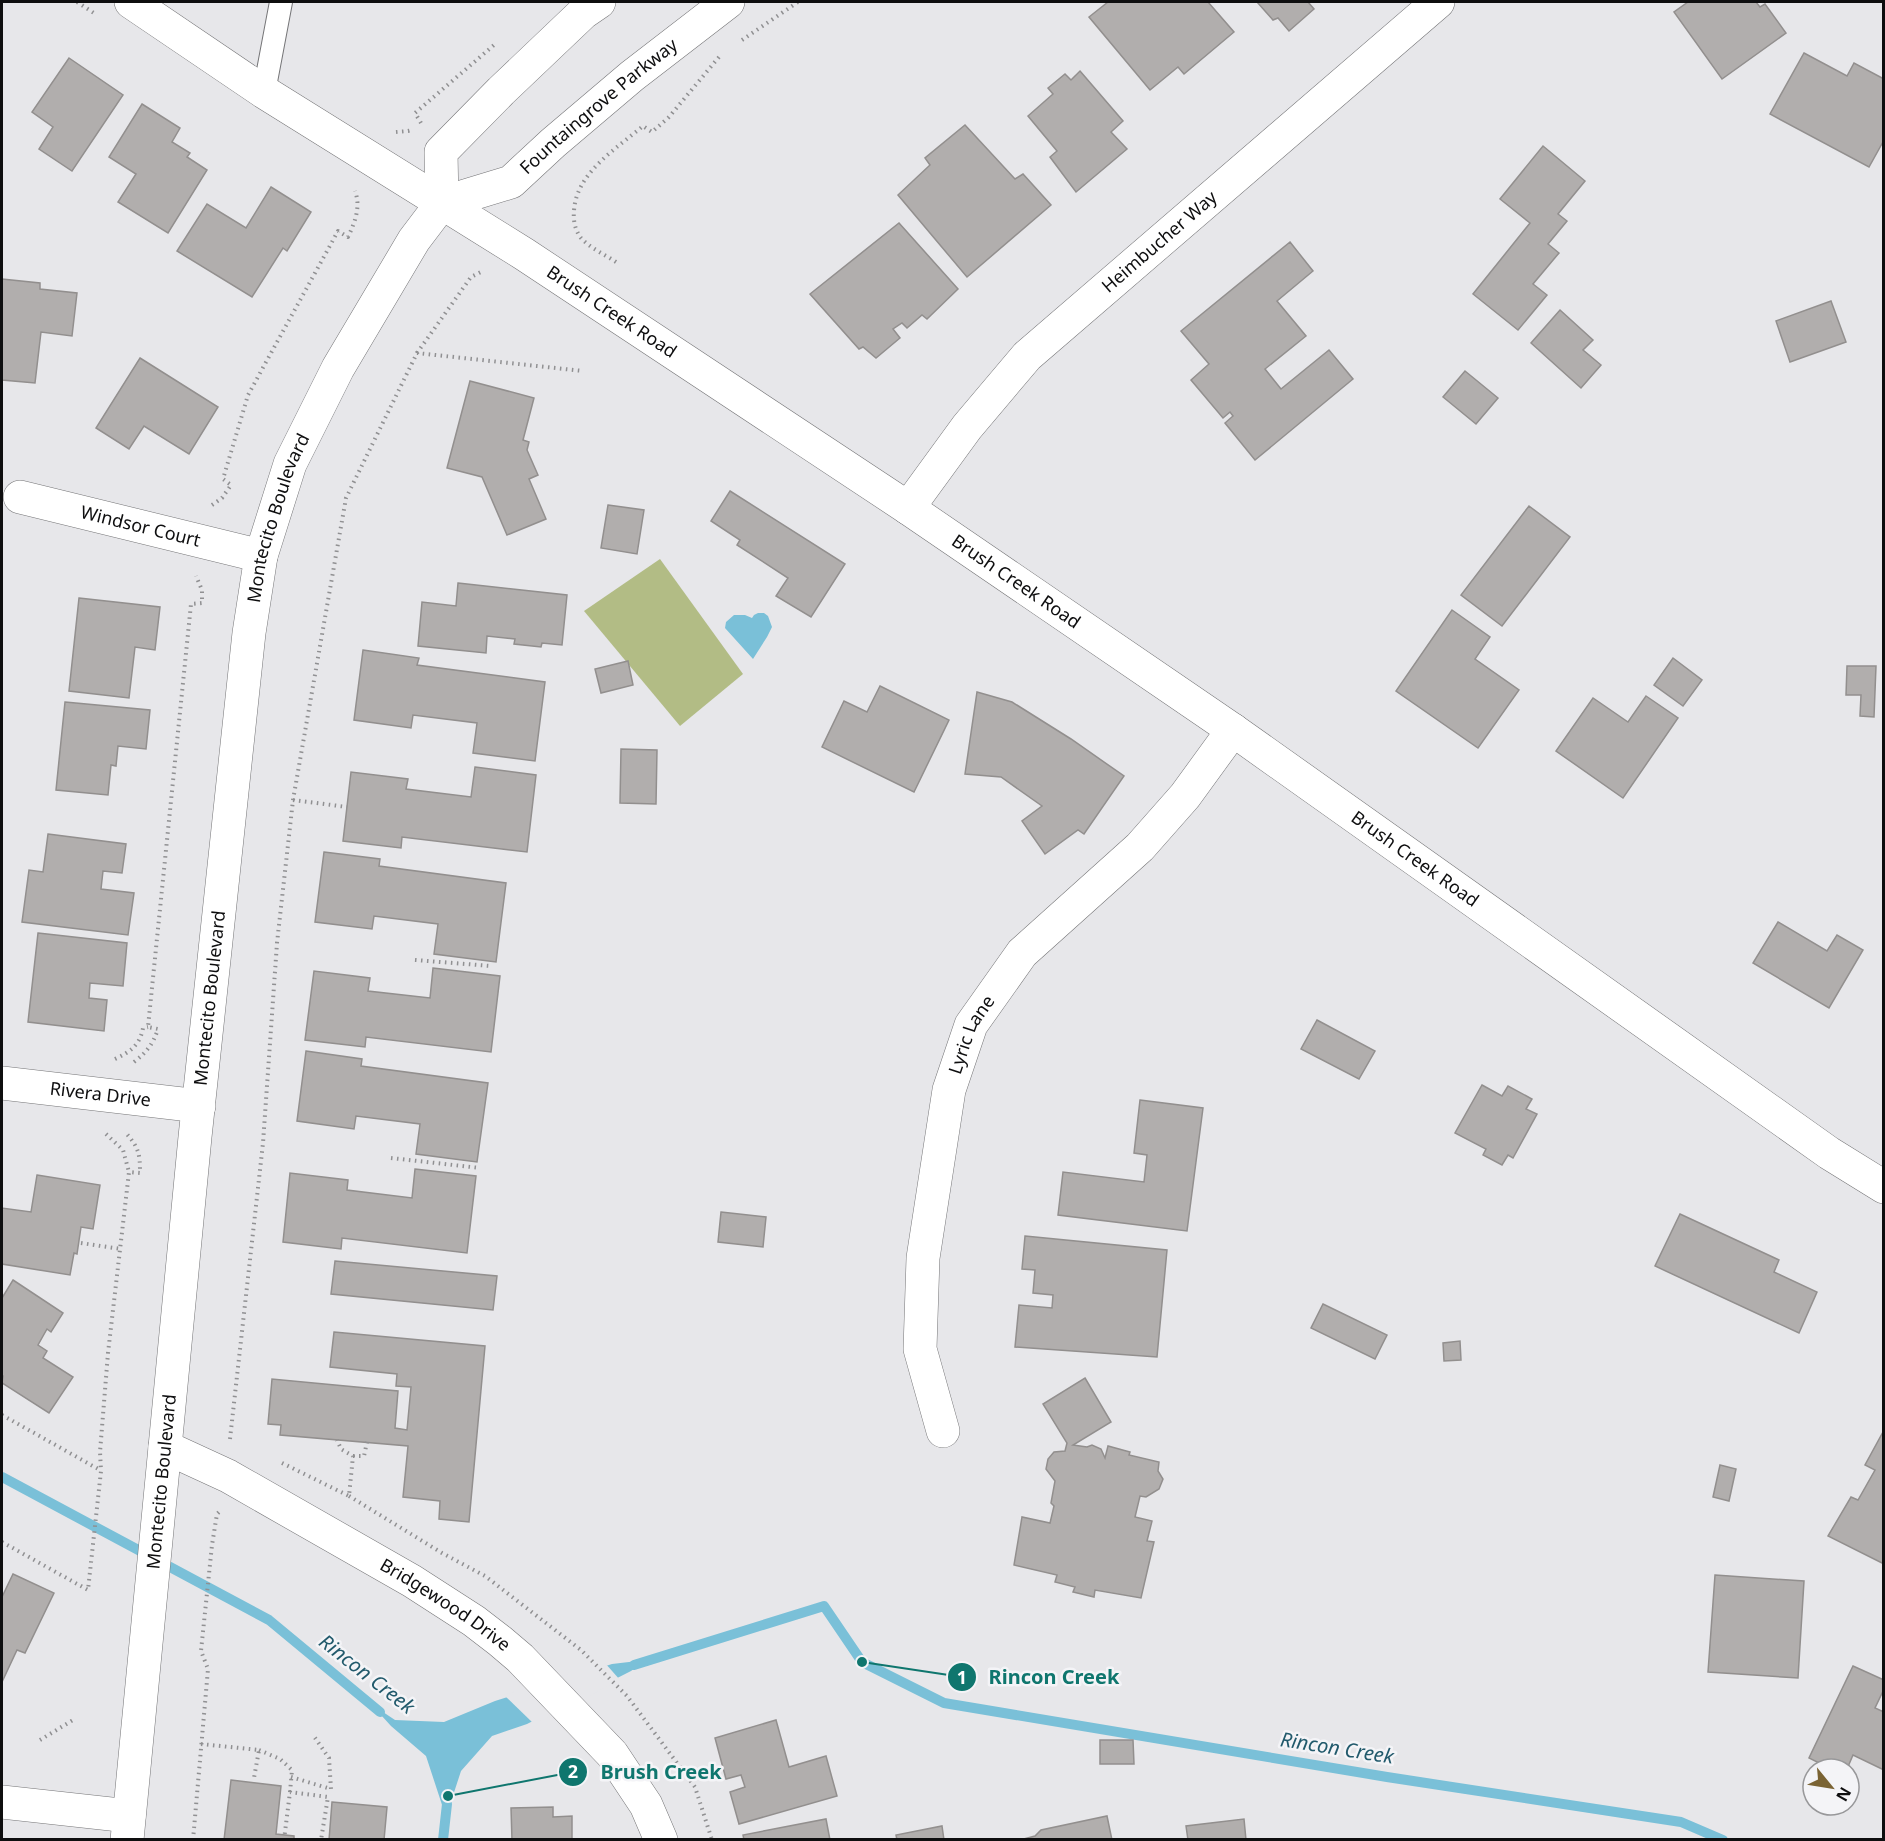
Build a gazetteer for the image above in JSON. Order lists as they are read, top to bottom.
{
  "streets": {
    "street": [
      "Fountaingrove Parkway",
      "Heimbucher Way",
      "Brush Creek Road",
      "Montecito Boulevard",
      "Windsor Court",
      "Lyric Lane",
      "Rivera Drive",
      "Bridgewood Drive"
    ]
  },
  "crossings": [
    ["Fountaingrove Parkway", "Brush Creek Road"],
    ["Fountaingrove Parkway", "Montecito Boulevard"],
    ["Heimbucher Way", "Brush Creek Road"],
    ["Brush Creek Road", "Montecito Boulevard"],
    ["Brush Creek Road", "Lyric Lane"],
    ["Montecito Boulevard", "Windsor Court"],
    ["Montecito Boulevard", "Rivera Drive"],
    ["Montecito Boulevard", "Bridgewood Drive"]
  ],
  "water": ["Rincon Creek"],
  "places": ["Rincon Creek", "Brush Creek"],
  "north": "bottom right"
}
